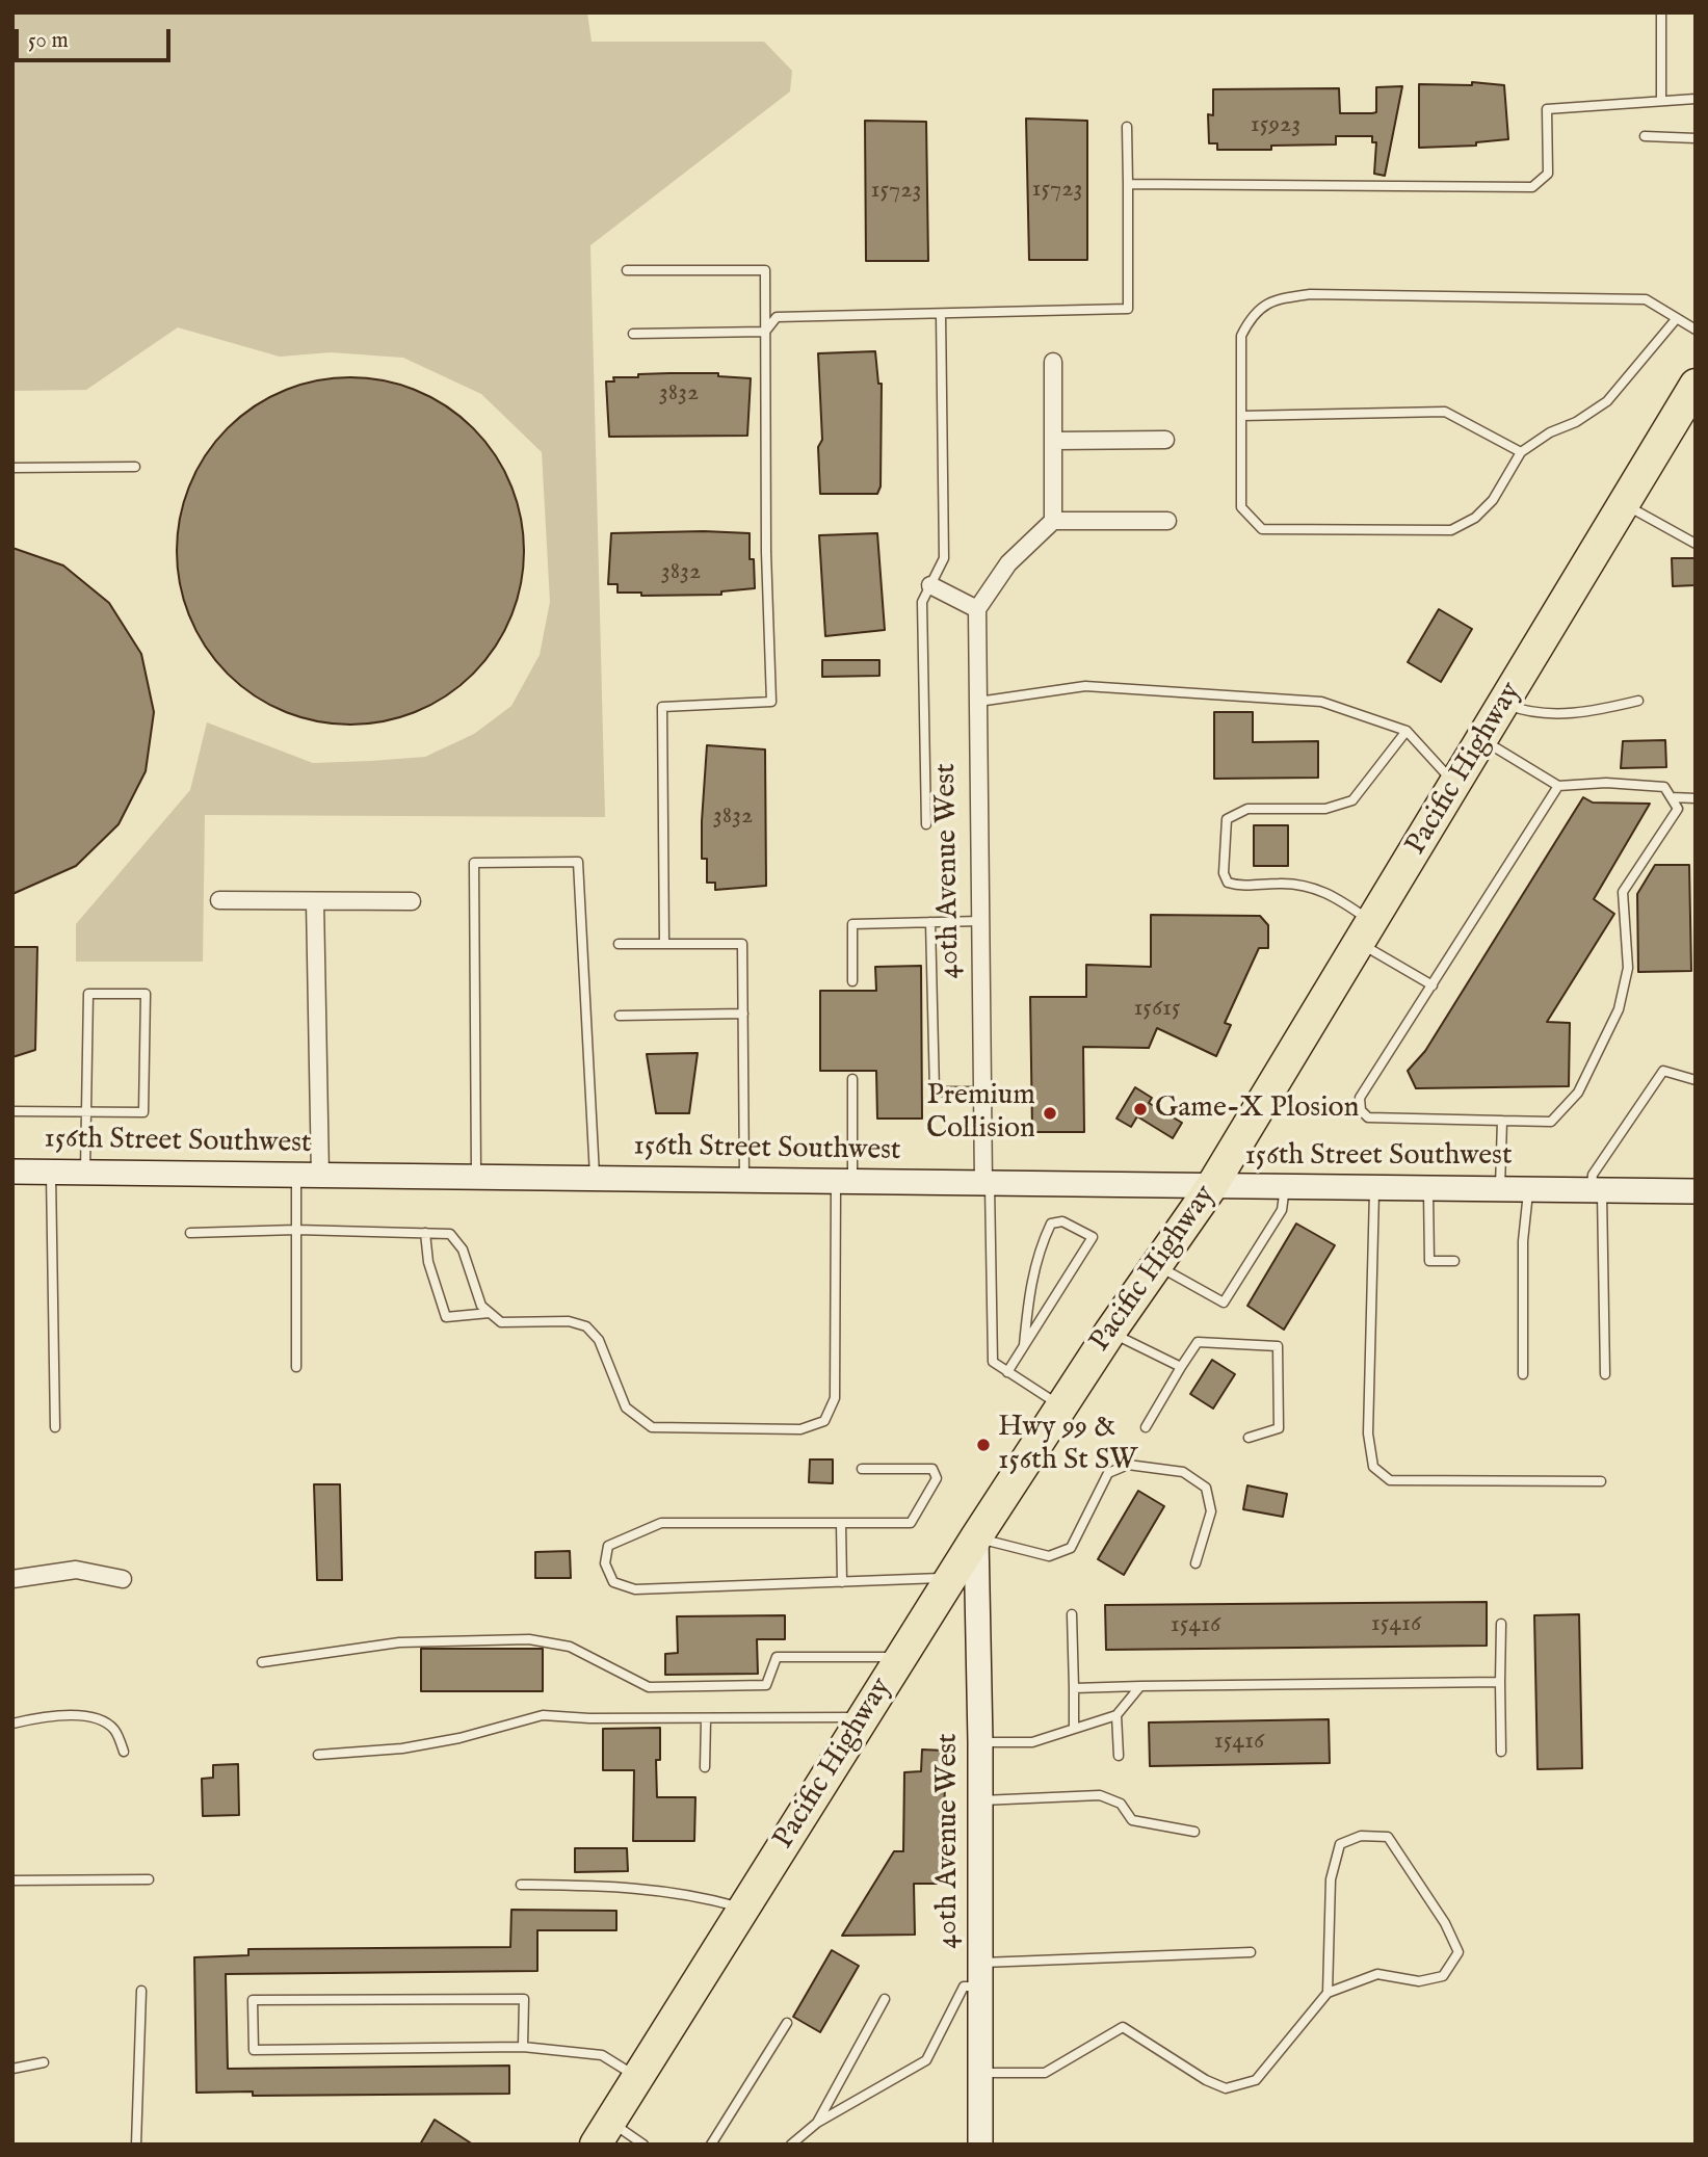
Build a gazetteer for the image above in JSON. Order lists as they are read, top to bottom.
{
  "streets": {
    "highway": ["Pacific Highway"],
    "street": ["40th Avenue West", "156th Street Southwest"]
  },
  "crossings": [
    ["Pacific Highway", "40th Avenue West"],
    ["Pacific Highway", "156th Street Southwest"],
    ["40th Avenue West", "156th Street Southwest"]
  ],
  "places": ["Game-X Plosion", "Premium Collision", "Hwy 99 & 156th St SW"],
  "house_numbers": [
    "15923",
    "15723",
    "15723",
    "3832",
    "3832",
    "3832",
    "15615",
    "15416",
    "15416",
    "15416"
  ],
  "scale_bar": "50 m"
}
